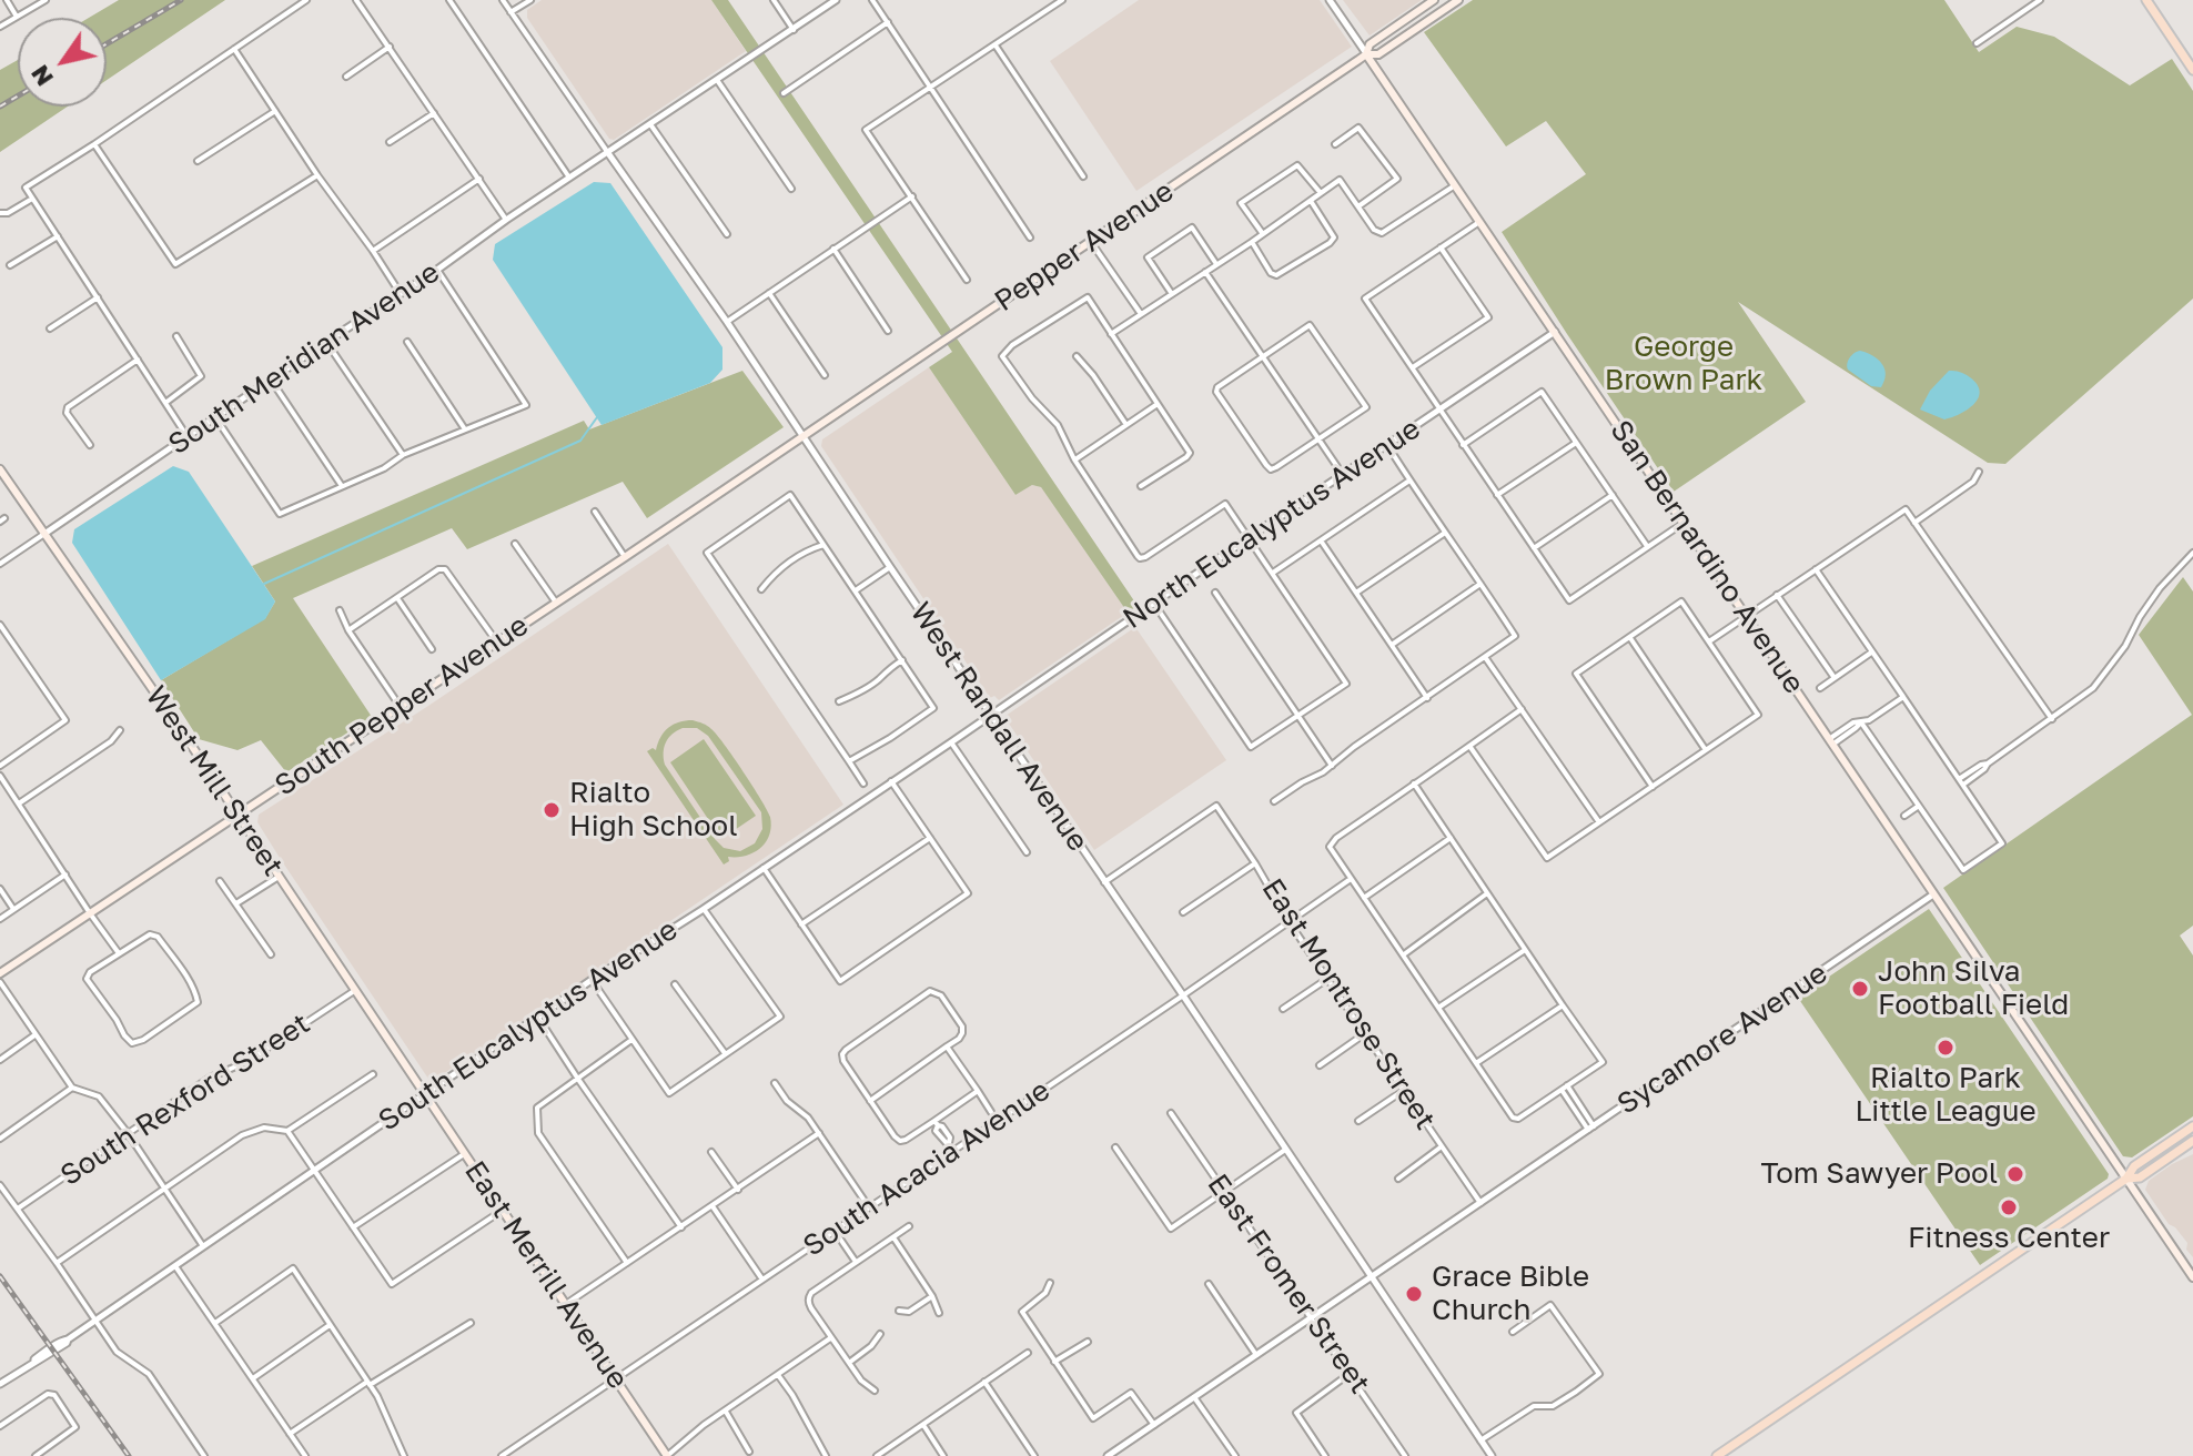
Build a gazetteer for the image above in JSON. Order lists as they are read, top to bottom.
{
  "streets": {
    "main road": [
      "Pepper Avenue",
      "San Bernardino Avenue",
      "South Pepper Avenue",
      "West Mill Street",
      "East Merrill Avenue"
    ],
    "street": [
      "South Meridian Avenue",
      "North Eucalyptus Avenue",
      "West Randall Avenue",
      "East Montrose Street",
      "South Eucalyptus Avenue",
      "Sycamore Avenue",
      "South Rexford Street",
      "South Acacia Avenue",
      "East Fromer Street"
    ]
  },
  "crossings": [
    ["Pepper Avenue", "San Bernardino Avenue"],
    ["Pepper Avenue", "South Pepper Avenue"],
    ["Pepper Avenue", "West Randall Avenue"],
    ["South Meridian Avenue", "West Randall Avenue"],
    ["South Meridian Avenue", "West Mill Street"],
    ["North Eucalyptus Avenue", "San Bernardino Avenue"],
    ["North Eucalyptus Avenue", "West Randall Avenue"],
    ["North Eucalyptus Avenue", "South Eucalyptus Avenue"],
    ["San Bernardino Avenue", "Sycamore Avenue"],
    ["South Pepper Avenue", "West Randall Avenue"],
    ["South Pepper Avenue", "West Mill Street"],
    ["West Randall Avenue", "East Montrose Street"],
    ["West Randall Avenue", "South Eucalyptus Avenue"],
    ["West Randall Avenue", "Sycamore Avenue"],
    ["West Randall Avenue", "South Acacia Avenue"],
    ["West Mill Street", "South Eucalyptus Avenue"],
    ["West Mill Street", "South Rexford Street"],
    ["West Mill Street", "East Merrill Avenue"],
    ["East Montrose Street", "Sycamore Avenue"],
    ["East Montrose Street", "South Acacia Avenue"],
    ["South Eucalyptus Avenue", "East Merrill Avenue"],
    ["Sycamore Avenue", "East Fromer Street"],
    ["South Acacia Avenue", "East Merrill Avenue"]
  ],
  "parks": ["George Brown Park"],
  "places": [
    "Rialto High School",
    "John Silva Football Field",
    "Rialto Park Little League",
    "Tom Sawyer Pool",
    "Fitness Center",
    "Grace Bible Church"
  ],
  "north": "bottom left"
}
